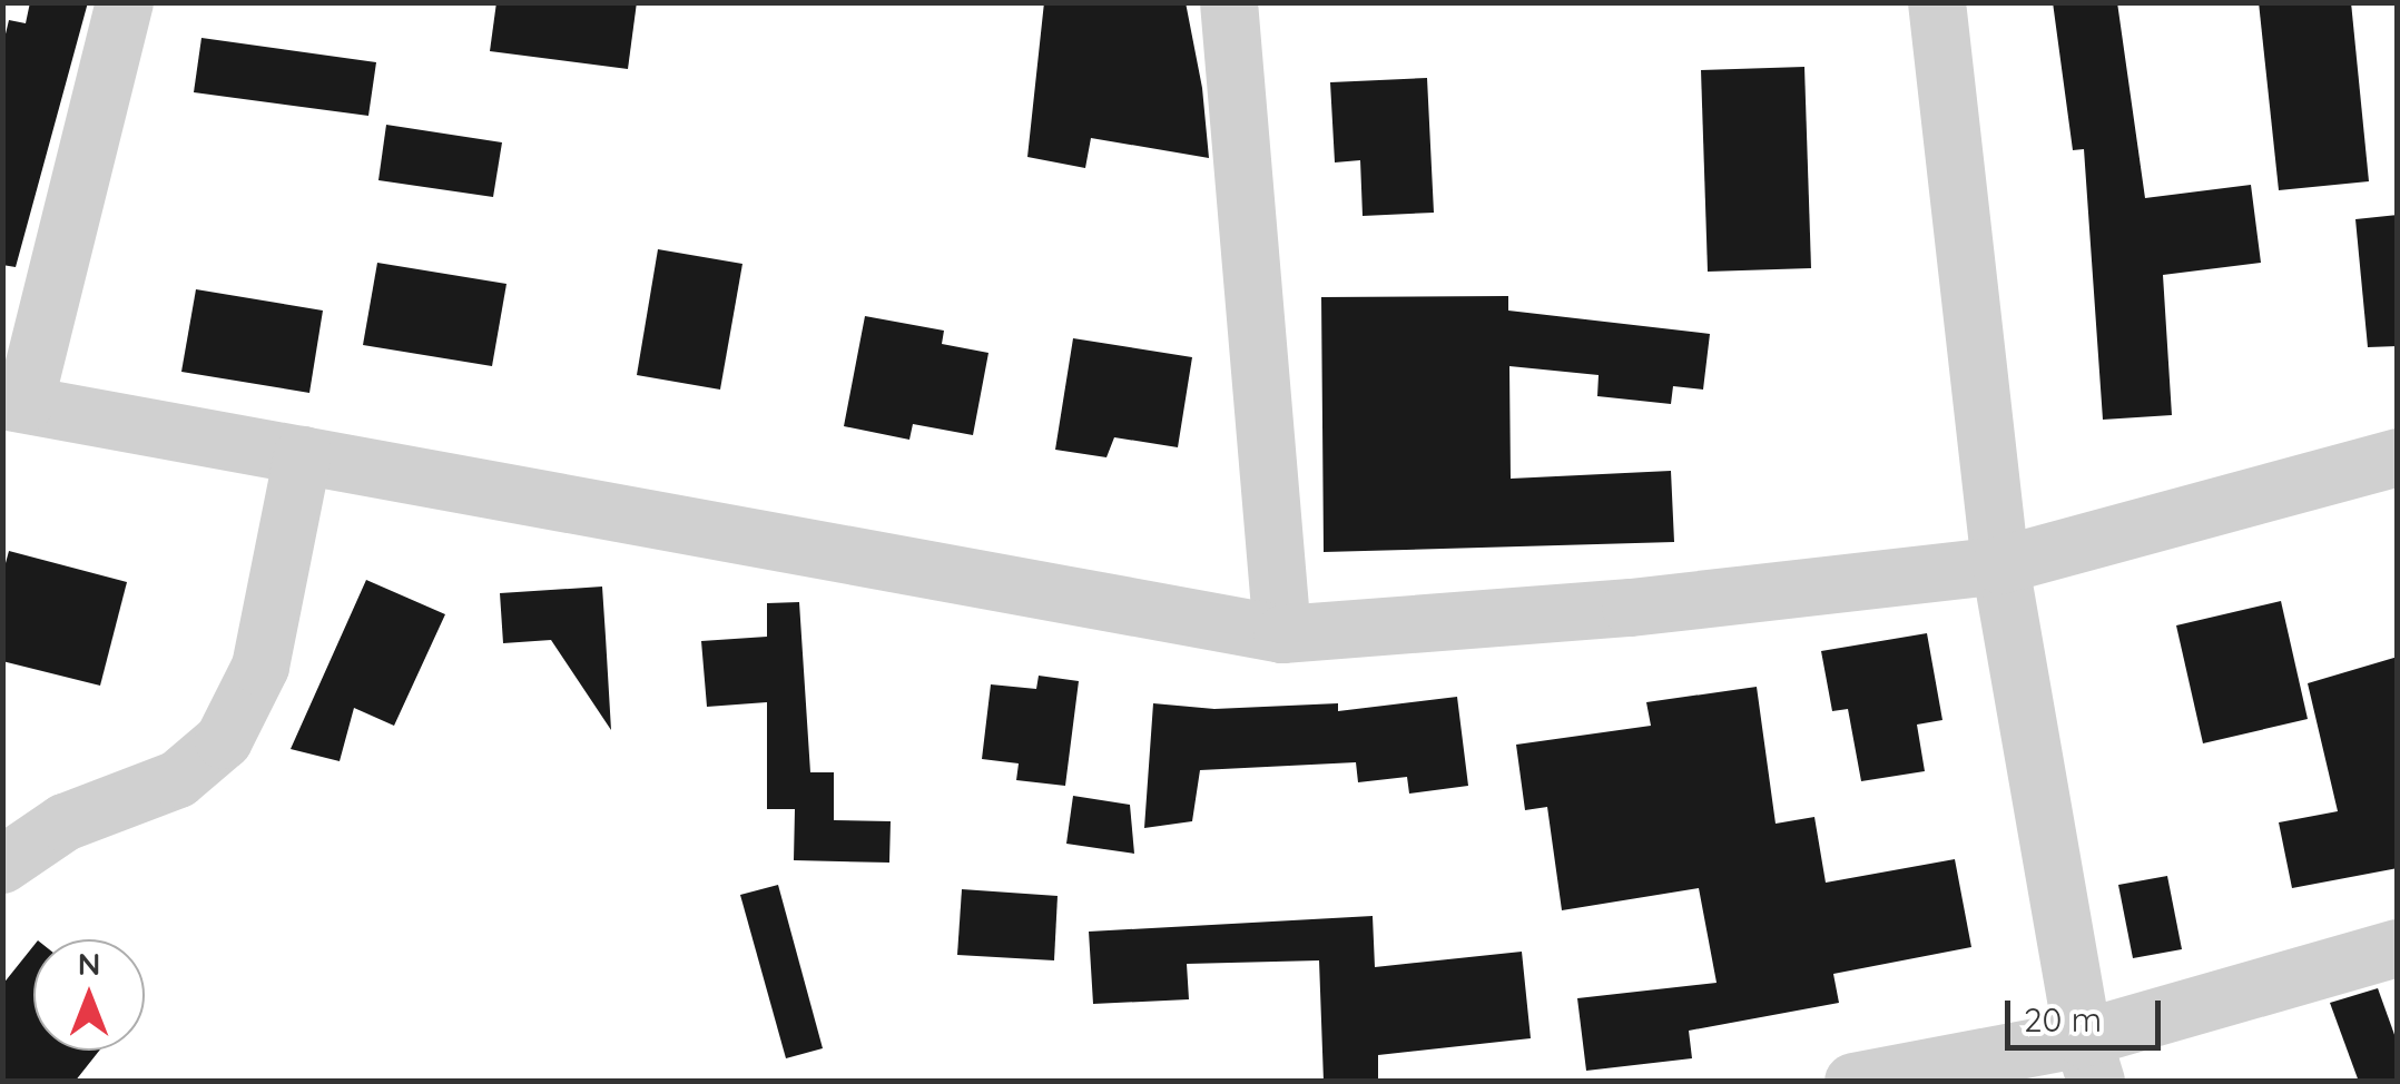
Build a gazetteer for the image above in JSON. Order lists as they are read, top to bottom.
{
  "scale_bar": "20 m",
  "north": "top"
}
